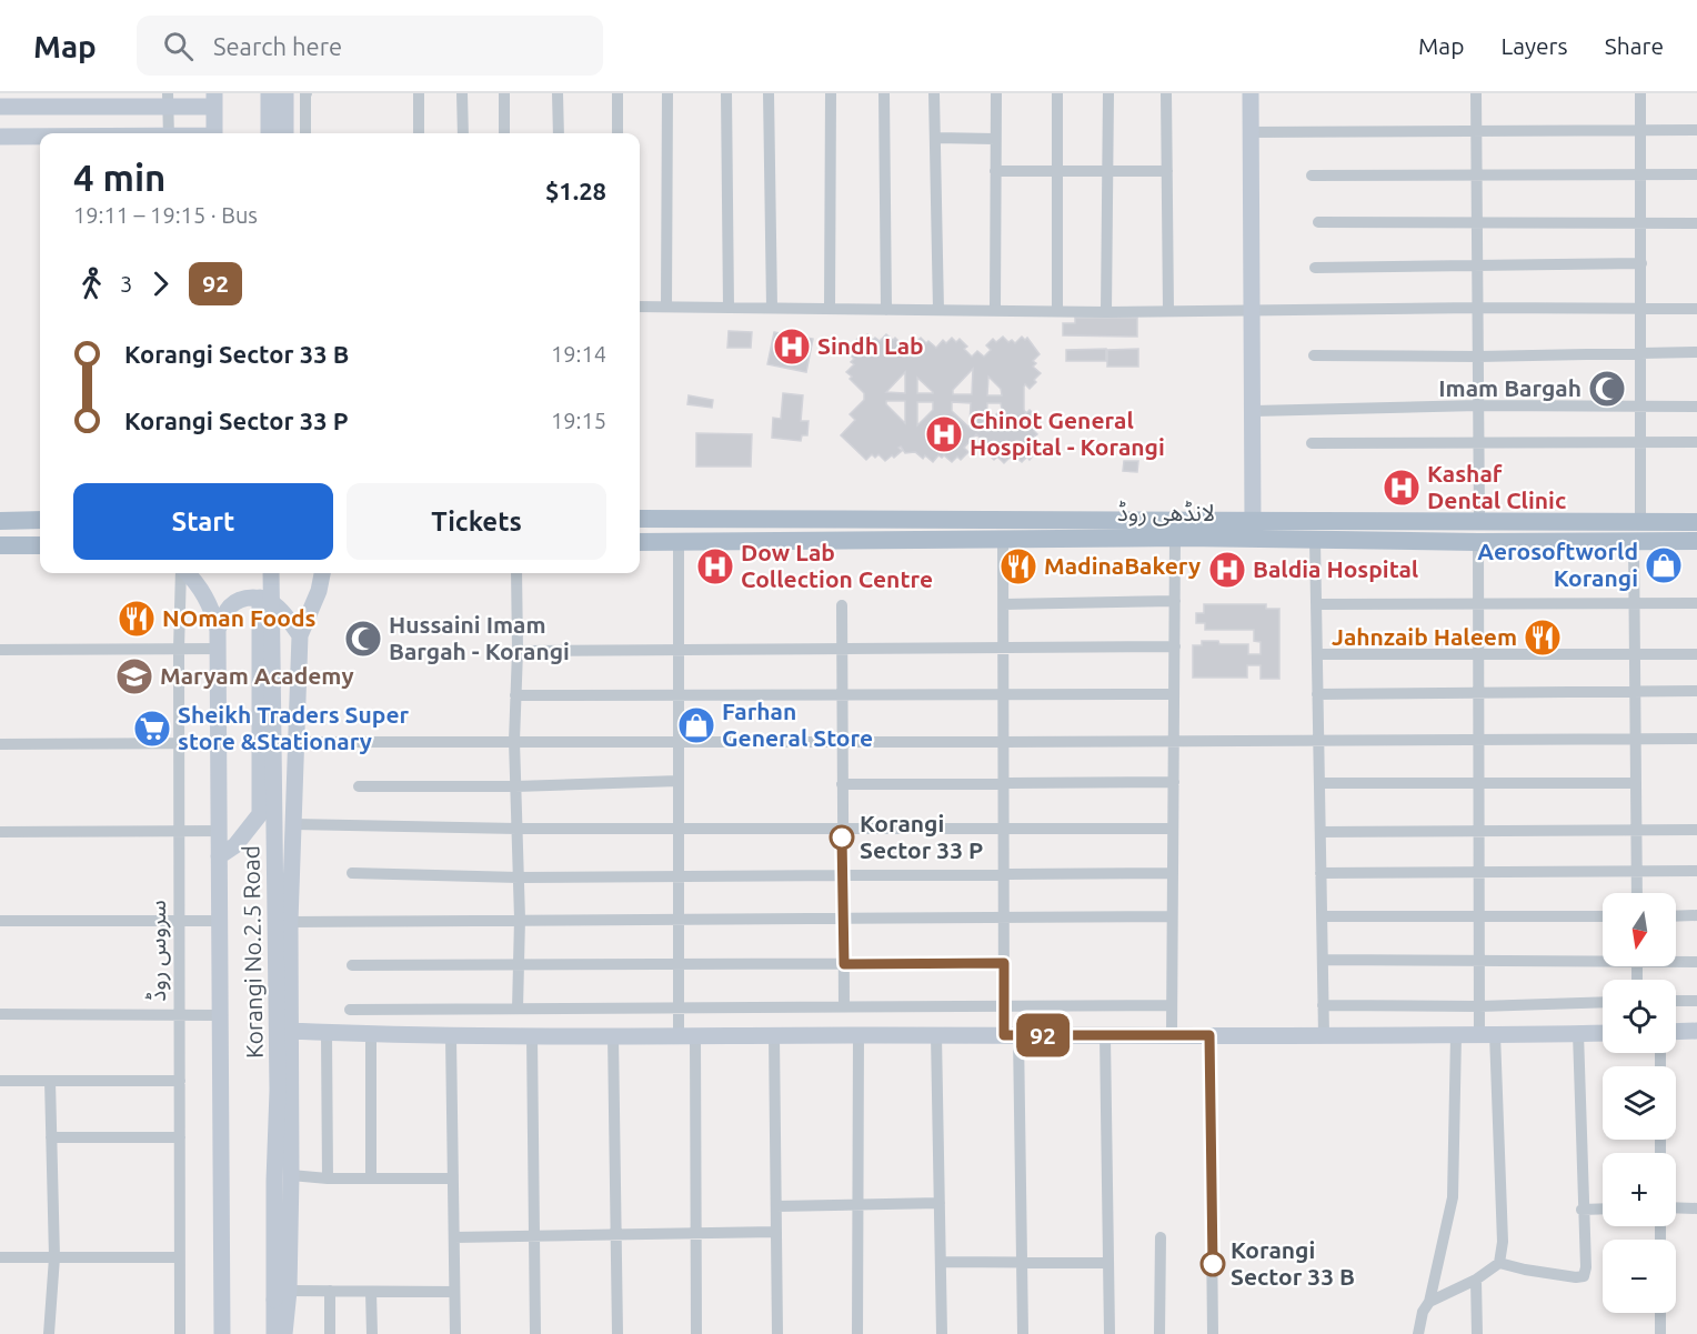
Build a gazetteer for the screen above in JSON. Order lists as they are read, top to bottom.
{
  "streets": {
    "main road": ["لانڈھی روڈ", "Korangi No.2.5 Road"],
    "street": ["سروس روڈ"]
  },
  "places": {
    "hospital": [
      "Sindh Lab",
      "Chinot General Hospital - Korangi",
      "Kashaf Dental Clinic",
      "Dow Lab Collection Centre",
      "Baldia Hospital"
    ],
    "mosque": ["Imam Bargah", "Hussaini Imam Bargah - Korangi"],
    "shop": ["Aerosoftworld Korangi", "Farhan General Store"],
    "restaurant": ["MadinaBakery", "NOman Foods", "Jahnzaib Haleem"],
    "school or university": ["Maryam Academy"],
    "supermarket": ["Sheikh Traders Super store &Stationary"],
    "other": ["Korangi Sector 33 P", "Korangi Sector 33 B"]
  },
  "lines": ["bus line 92"],
  "north": "bottom",
  "page": {
    "header": "Map",
    "search": "Search here",
    "nav": ["Map", "Layers", "Share"],
    "on_map": "92",
    "heading": ["4 min", "19:11 – 19:15 · Bus", "$1.28"],
    "legs": ["3", "92"],
    "list": [
      {
        "name": "Korangi Sector 33 B",
        "value": "19:14"
      },
      {
        "name": "Korangi Sector 33 P",
        "value": "19:15"
      }
    ],
    "buttons": ["Start", "Tickets"],
    "map_buttons": ["+", "−"]
  }
}
